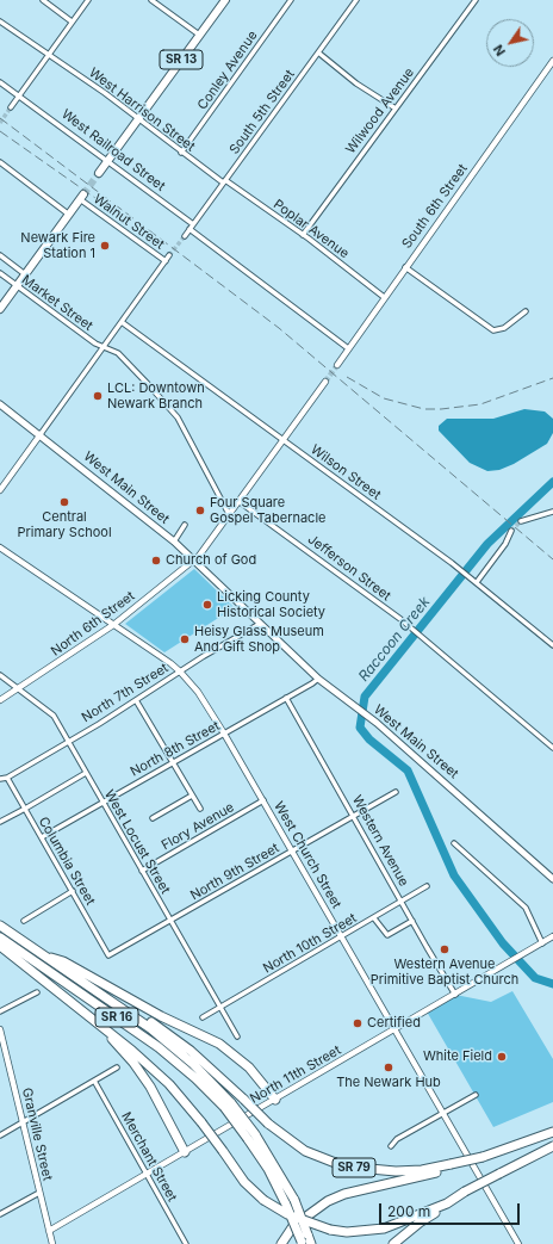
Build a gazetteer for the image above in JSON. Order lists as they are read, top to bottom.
{
  "streets": {
    "highway": ["SR 16", "SR 79"],
    "main road": ["SR 13", "West Main Street"],
    "street": [
      "Conley Avenue",
      "West Harrison Street",
      "Wilwood Avenue",
      "South 5th Street",
      "West Railroad Street",
      "South 6th Street",
      "Walnut Street",
      "Poplar Avenue",
      "Market Street",
      "Wilson Street",
      "Jefferson Street",
      "North 6th Street",
      "North 7th Street",
      "North 8th Street",
      "Flory Avenue",
      "Western Avenue",
      "West Locust Street",
      "West Church Street",
      "Columbia Street",
      "North 9th Street",
      "North 10th Street",
      "North 11th Street",
      "Granville Street",
      "Merchant Street"
    ]
  },
  "crossings": [
    ["SR 13", "West Harrison Street"],
    ["SR 13", "West Railroad Street"],
    ["Conley Avenue", "West Harrison Street"],
    ["West Harrison Street", "South 5th Street"],
    ["West Harrison Street", "Poplar Avenue"],
    ["Wilwood Avenue", "Poplar Avenue"],
    ["South 5th Street", "West Railroad Street"],
    ["South 5th Street", "Poplar Avenue"],
    ["South 6th Street", "Poplar Avenue"],
    ["West Main Street", "North 6th Street"],
    ["West Main Street", "North 7th Street"],
    ["West Main Street", "North 8th Street"],
    ["North 6th Street", "West Locust Street"],
    ["North 6th Street", "West Church Street"],
    ["North 7th Street", "West Locust Street"],
    ["North 7th Street", "West Church Street"],
    ["North 7th Street", "Columbia Street"],
    ["North 8th Street", "Western Avenue"],
    ["North 8th Street", "West Locust Street"],
    ["North 8th Street", "West Church Street"],
    ["North 8th Street", "Columbia Street"],
    ["Flory Avenue", "West Locust Street"],
    ["Flory Avenue", "West Church Street"],
    ["Western Avenue", "North 9th Street"],
    ["Western Avenue", "North 10th Street"],
    ["Western Avenue", "North 11th Street"],
    ["West Locust Street", "North 9th Street"],
    ["West Locust Street", "North 10th Street"],
    ["West Church Street", "North 9th Street"],
    ["West Church Street", "North 10th Street"],
    ["West Church Street", "North 11th Street"],
    ["Columbia Street", "North 9th Street"],
    ["SR 16", "SR 79"],
    ["North 11th Street", "Granville Street"],
    ["North 11th Street", "Merchant Street"]
  ],
  "water": ["Raccoon Creek"],
  "places": [
    "Newark Fire Station 1",
    "LCL: Downtown Newark Branch",
    "Central Primary School",
    "Four Square Gospel Tabernacle",
    "Church of God",
    "Licking County Historical Society",
    "Heisy Glass Museum And Gift Shop",
    "Western Avenue Primitive Baptist Church",
    "Certified",
    "White Field",
    "The Newark Hub"
  ],
  "scale_bar": "200 m",
  "north": "bottom left"
}
